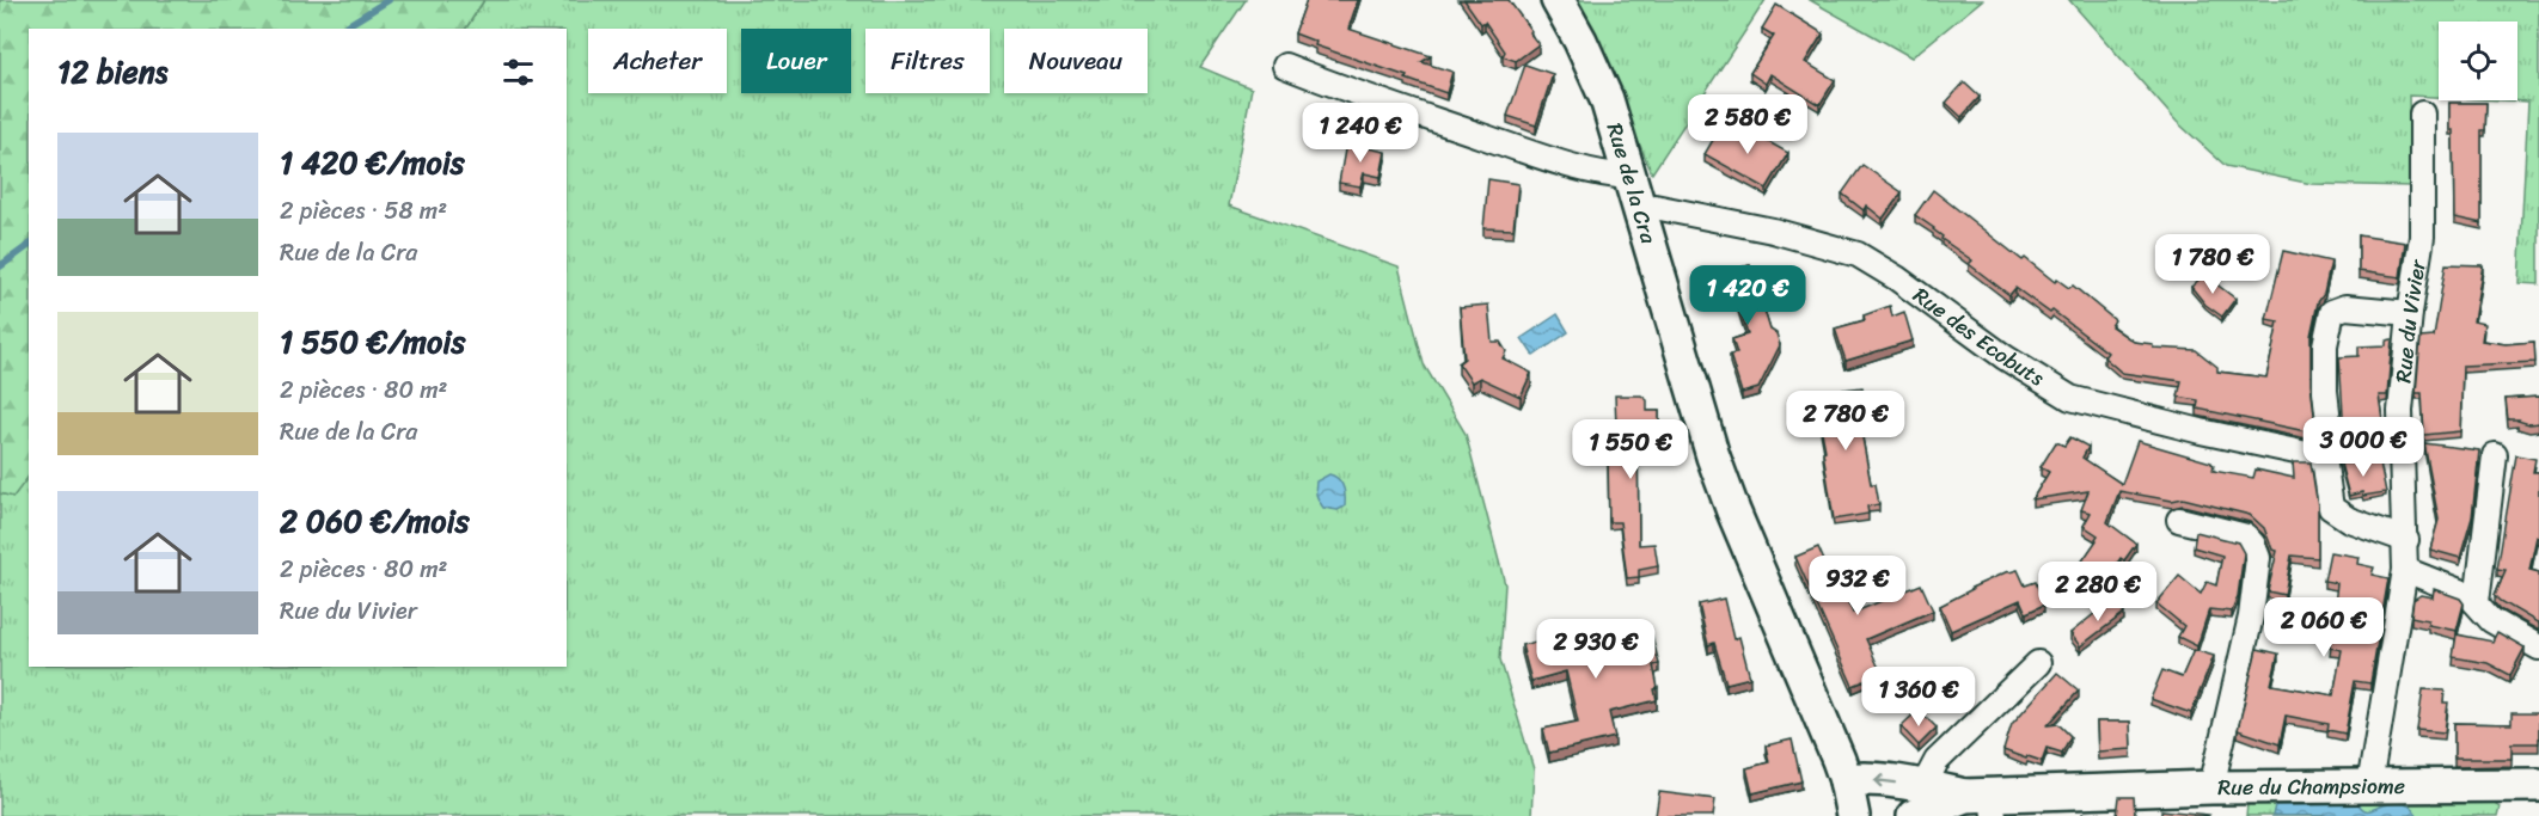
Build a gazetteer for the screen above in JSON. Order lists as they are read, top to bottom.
{
  "streets": {
    "street": [
      "Rue de la Cra",
      "Rue du Vivier",
      "Rue des Ecobuts",
      "Rue du Champsiome"
    ]
  },
  "crossings": [
    ["Rue de la Cra", "Rue des Ecobuts"],
    ["Rue du Vivier", "Rue du Champsiome"]
  ],
  "page": {
    "chip": [
      "Acheter",
      "Louer",
      "Filtres",
      "Nouveau"
    ],
    "heading": "12 biens",
    "price": [
      "2 580 €",
      "1 240 €",
      "1 780 €",
      "1 420 €",
      "2 780 €",
      "3 000 €",
      "1 550 €",
      "932 €",
      "2 280 €",
      "2 060 €",
      "2 930 €",
      "1 360 €"
    ],
    "list": [
      {
        "name": "1 420 €/mois",
        "note": "2 pièces · 58 m² · Rue de la Cra"
      },
      {
        "name": "1 550 €/mois",
        "note": "2 pièces · 80 m² · Rue de la Cra"
      },
      {
        "name": "2 060 €/mois",
        "note": "2 pièces · 80 m² · Rue du Vivier"
      }
    ]
  }
}
